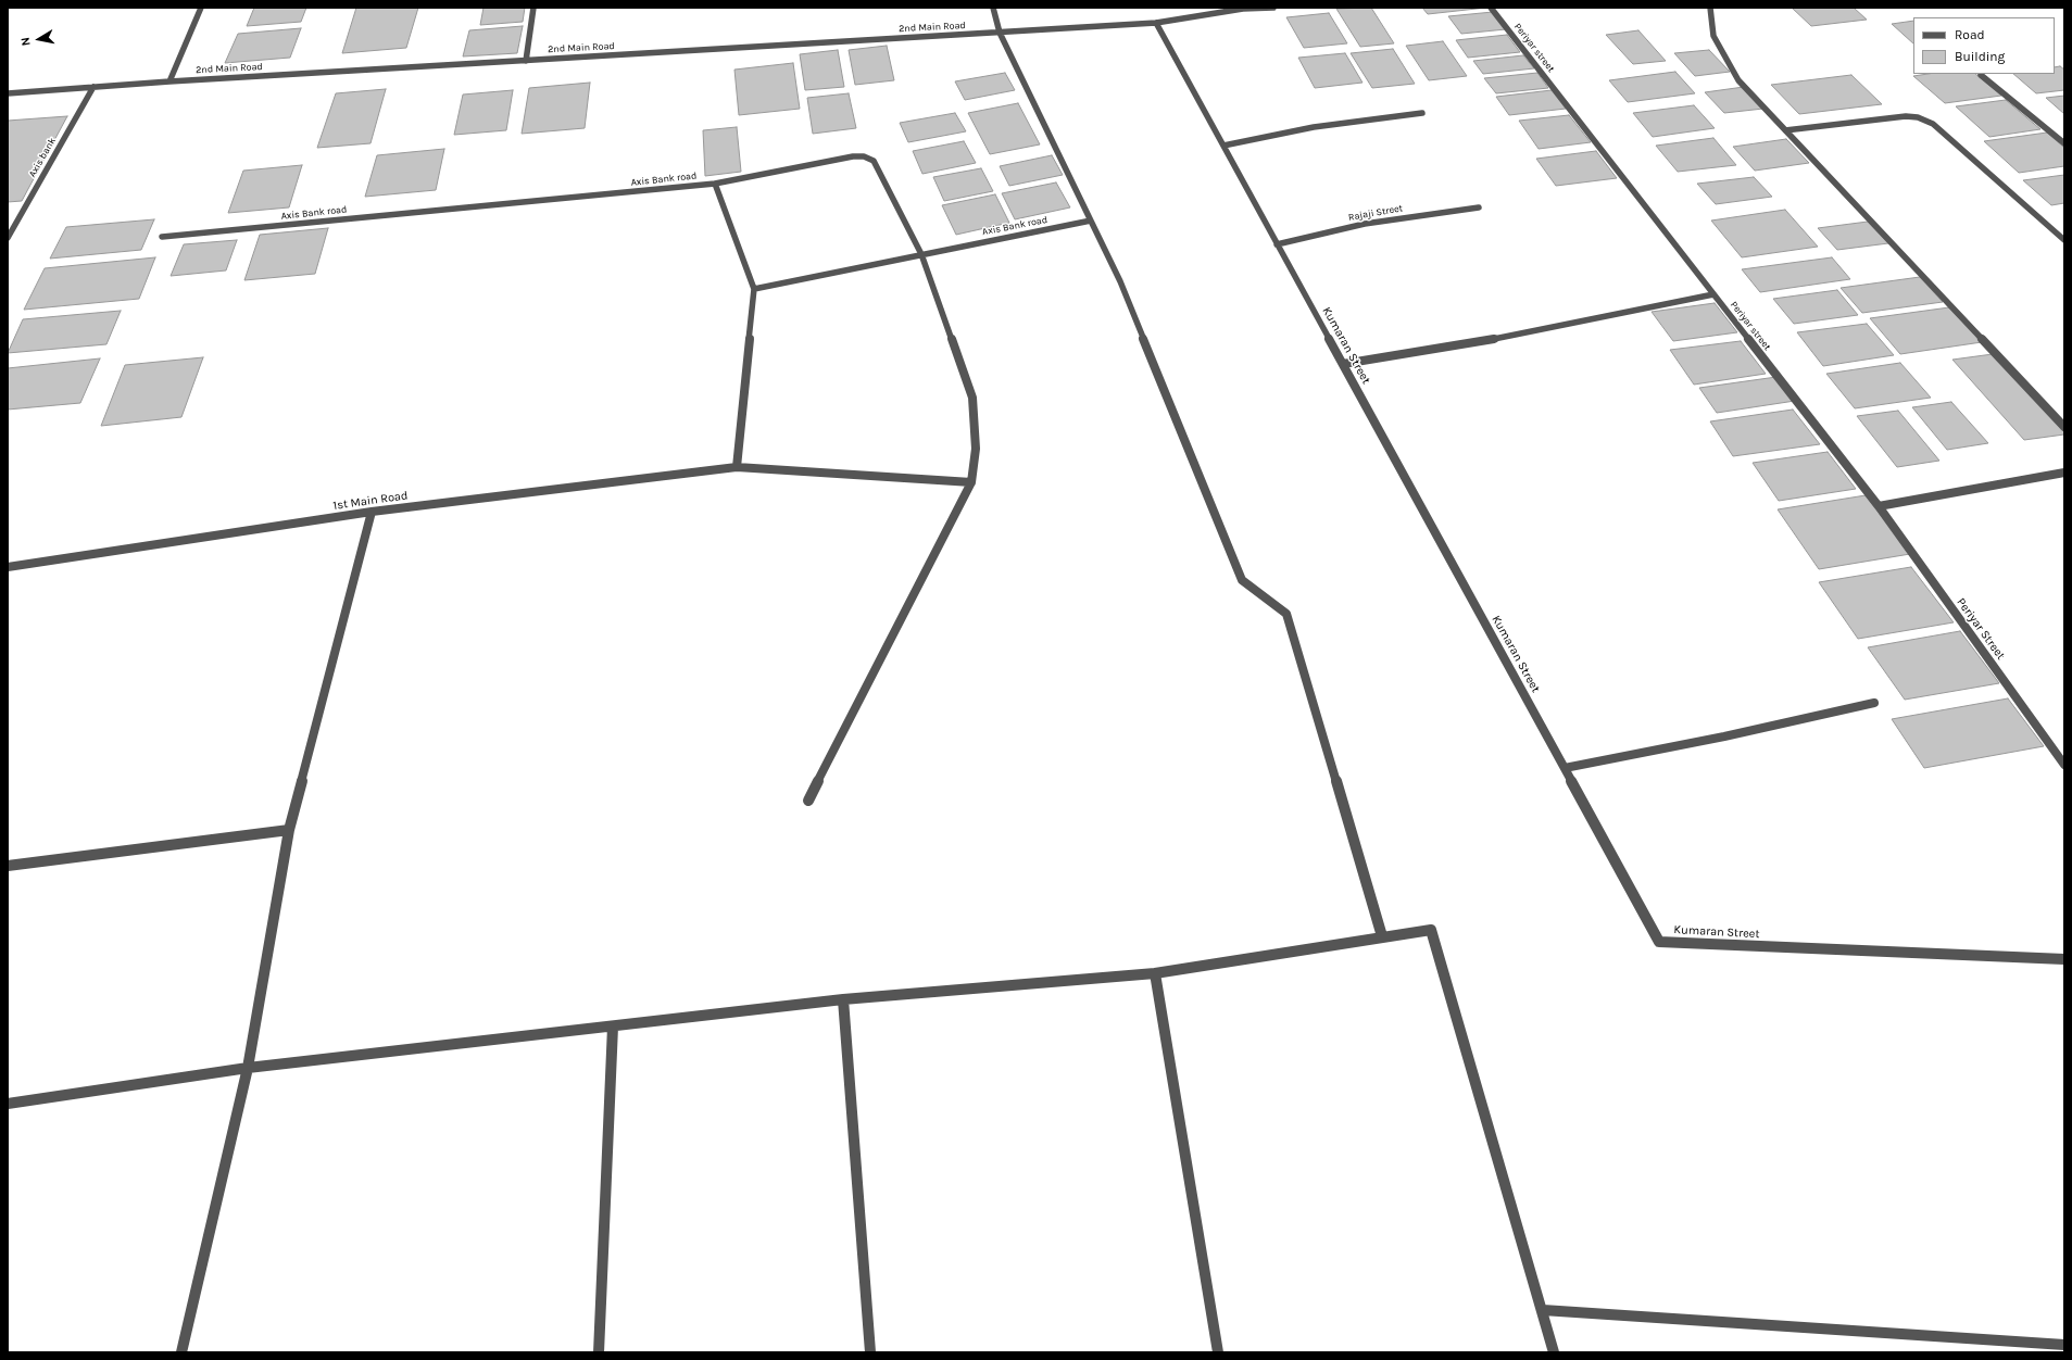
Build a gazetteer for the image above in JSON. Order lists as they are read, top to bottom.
{
  "streets": {
    "street": [
      "2nd Main Road",
      "Periyar street",
      "Axis bank",
      "Axis Bank road",
      "Rajaji Street",
      "Kumaran Street",
      "1st Main Road",
      "Periyar Street"
    ]
  },
  "crossings": [
    ["2nd Main Road", "Axis bank"],
    ["2nd Main Road", "Kumaran Street"],
    ["Periyar street", "Periyar Street"],
    ["Rajaji Street", "Kumaran Street"]
  ],
  "legend": ["Road", "Building"],
  "north": "left"
}
